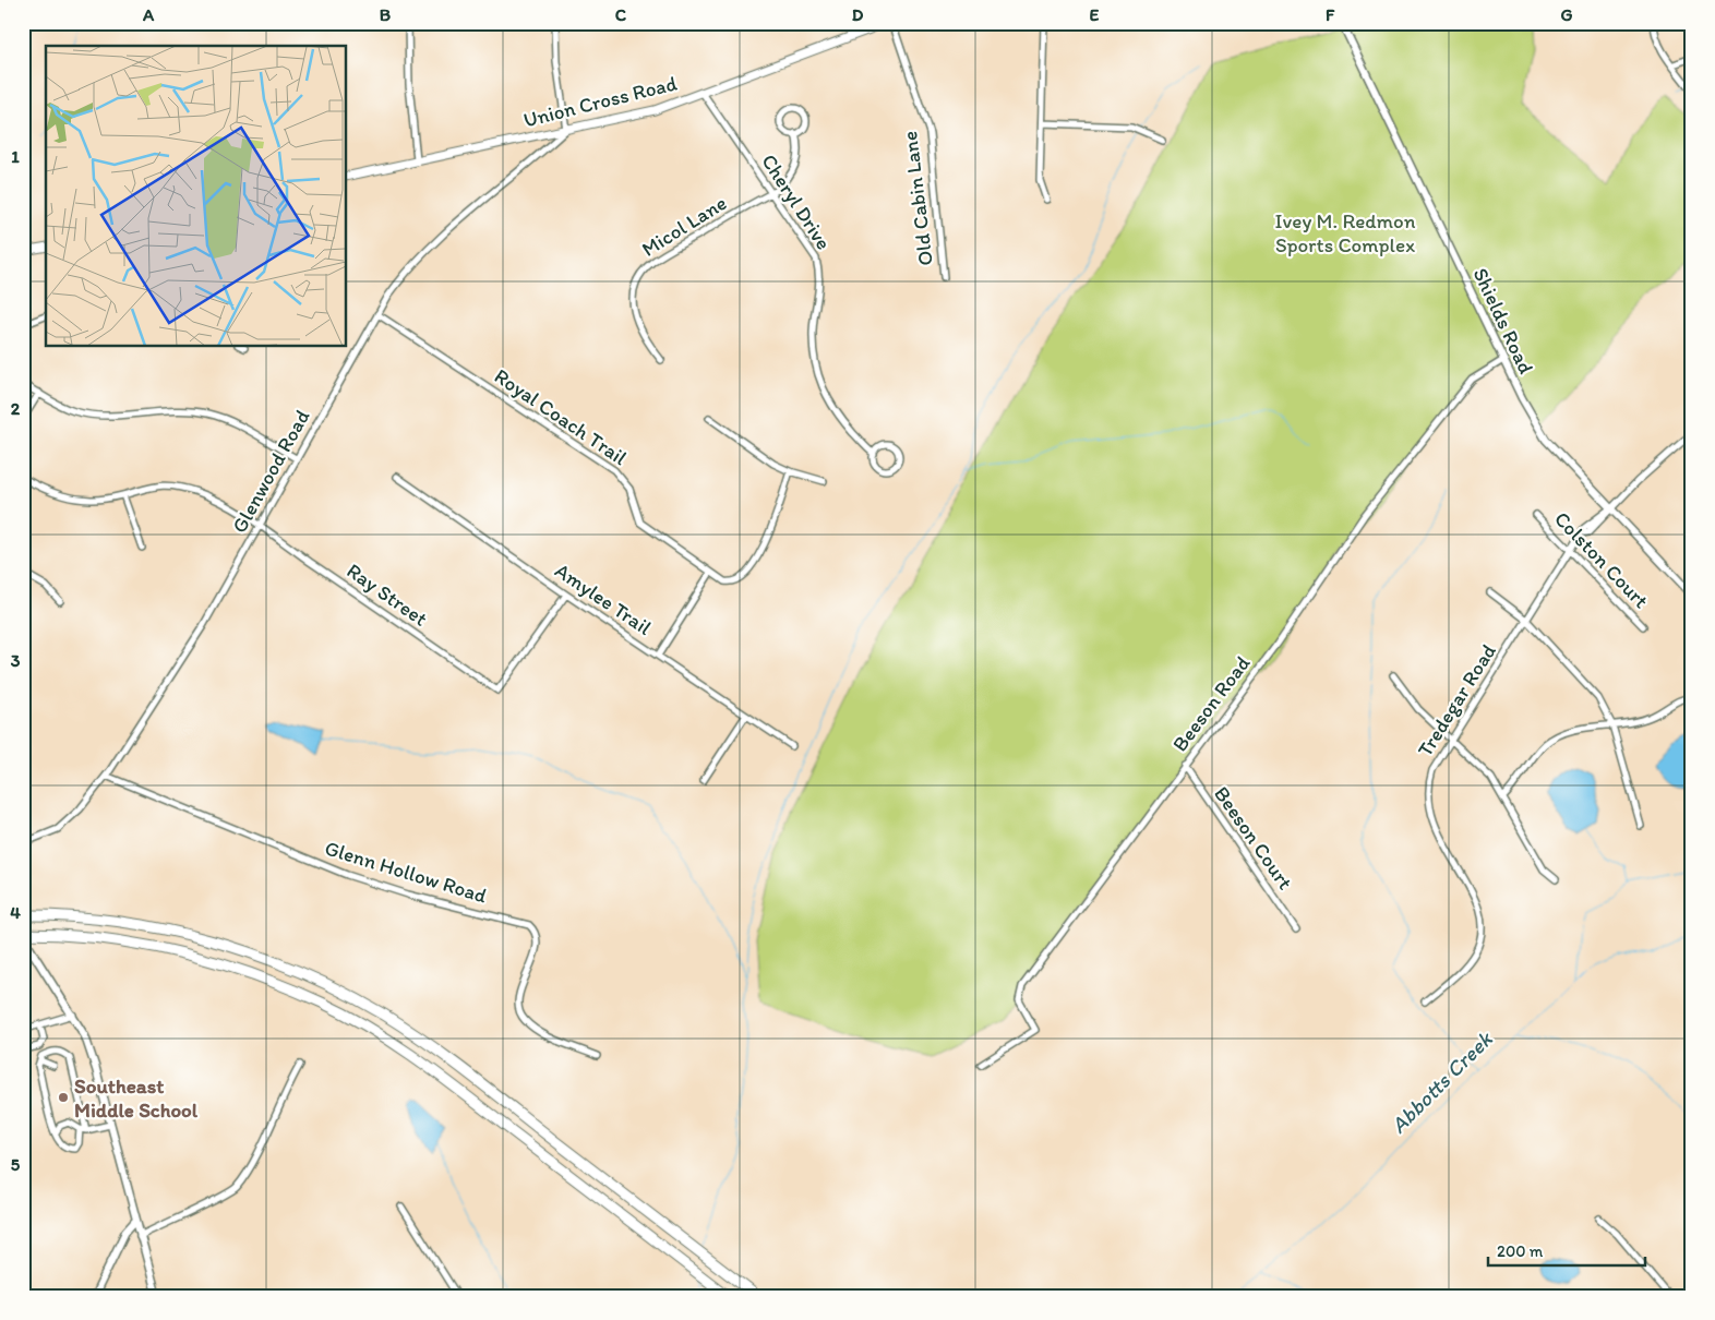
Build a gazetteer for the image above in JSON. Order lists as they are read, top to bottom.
{
  "streets": {
    "main road": ["Union Cross Road"],
    "street": [
      "Old Cabin Lane",
      "Cheryl Drive",
      "Micol Lane",
      "Shields Road",
      "Royal Coach Trail",
      "Glenwood Road",
      "Colston Court",
      "Ray Street",
      "Amylee Trail",
      "Tredegar Road",
      "Beeson Road",
      "Beeson Court",
      "Glenn Hollow Road"
    ]
  },
  "crossings": [
    ["Union Cross Road", "Cheryl Drive"],
    ["Union Cross Road", "Glenwood Road"],
    ["Cheryl Drive", "Micol Lane"],
    ["Shields Road", "Tredegar Road"],
    ["Shields Road", "Beeson Road"],
    ["Royal Coach Trail", "Glenwood Road"],
    ["Glenwood Road", "Ray Street"],
    ["Glenwood Road", "Glenn Hollow Road"],
    ["Colston Court", "Tredegar Road"],
    ["Ray Street", "Amylee Trail"],
    ["Beeson Road", "Beeson Court"]
  ],
  "water": ["Abbotts Creek"],
  "parks": ["Ivey M. Redmon Sports Complex"],
  "places": ["Southeast Middle School"],
  "scale_bar": "200 m",
  "grid": {
    "columns": [
      "A",
      "B",
      "C",
      "D",
      "E",
      "F",
      "G"
    ],
    "rows": [
      "1",
      "2",
      "3",
      "4",
      "5"
    ]
  }
}
